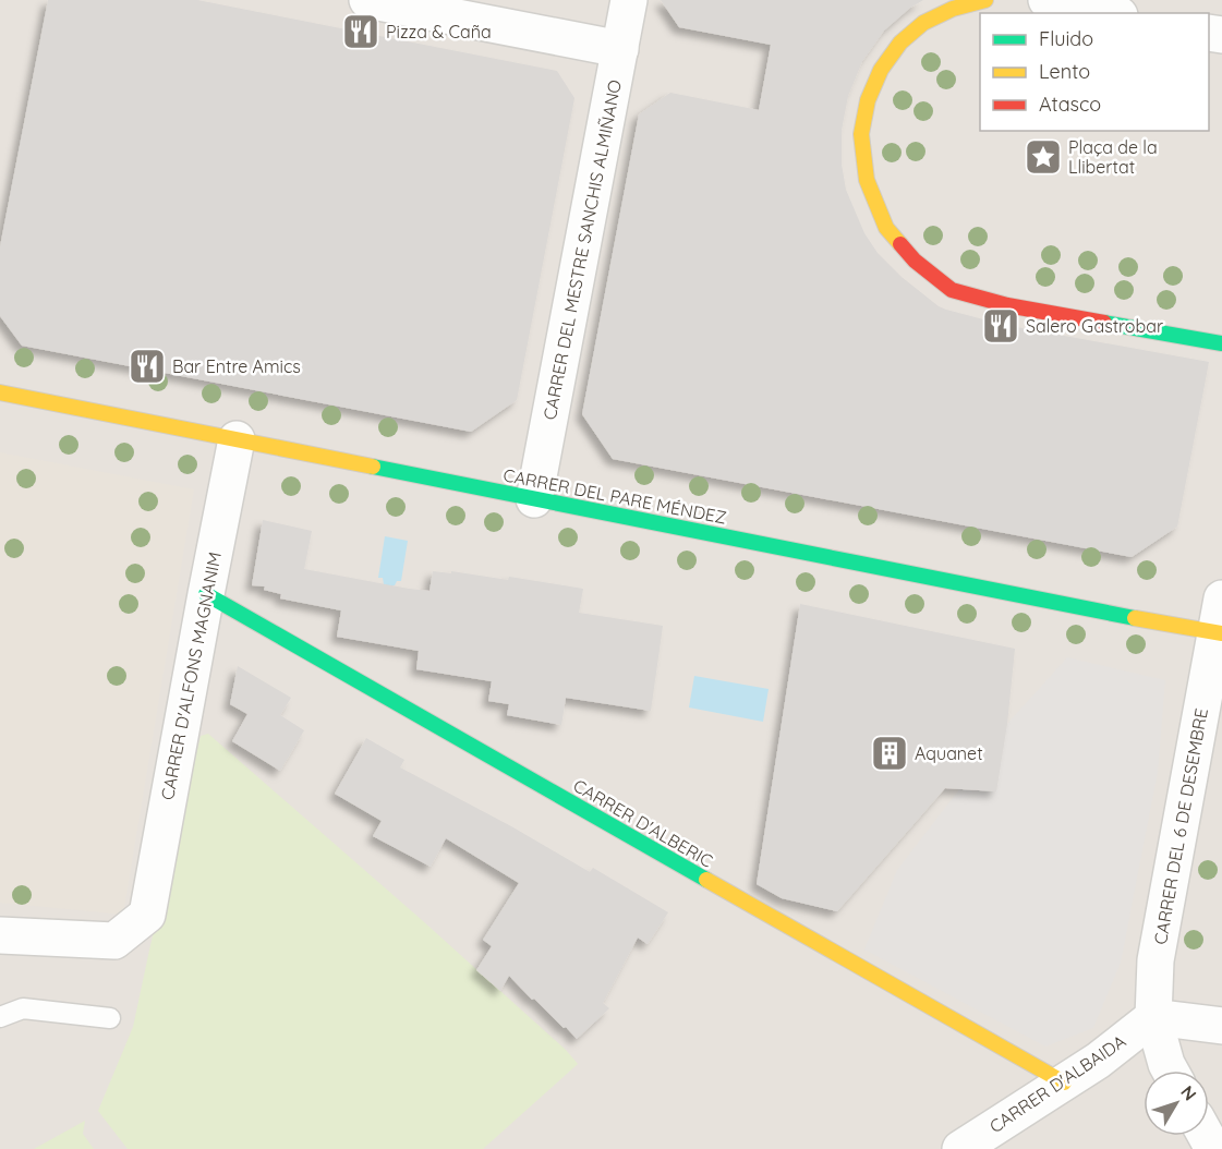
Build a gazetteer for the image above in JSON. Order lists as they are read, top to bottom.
{
  "streets": {
    "street": [
      "CARRER DEL MESTRE SANCHIS ALMIÑANO",
      "CARRER DEL PARE MÉNDEZ",
      "CARRER D'ALFONS MAGNANIM",
      "CARRER D'ALBERIC",
      "CARRER DEL 6 DE DESEMBRE",
      "CARRER D'ALBAIDA"
    ]
  },
  "crossings": [
    ["CARRER DEL MESTRE SANCHIS ALMIÑANO", "CARRER DEL PARE MÉNDEZ"],
    ["CARRER DEL PARE MÉNDEZ", "CARRER D'ALFONS MAGNANIM"],
    ["CARRER DEL PARE MÉNDEZ", "CARRER DEL 6 DE DESEMBRE"],
    ["CARRER D'ALFONS MAGNANIM", "CARRER D'ALBERIC"],
    ["CARRER D'ALBERIC", "CARRER D'ALBAIDA"],
    ["CARRER DEL 6 DE DESEMBRE", "CARRER D'ALBAIDA"]
  ],
  "places": {
    "restaurant": ["Pizza & Caña", "Salero Gastrobar", "Bar Entre Amics"],
    "place": ["Plaça de la Llibertat"],
    "building": ["Aquanet"]
  },
  "legend": ["Fluido", "Lento", "Atasco"],
  "north": "top right"
}
